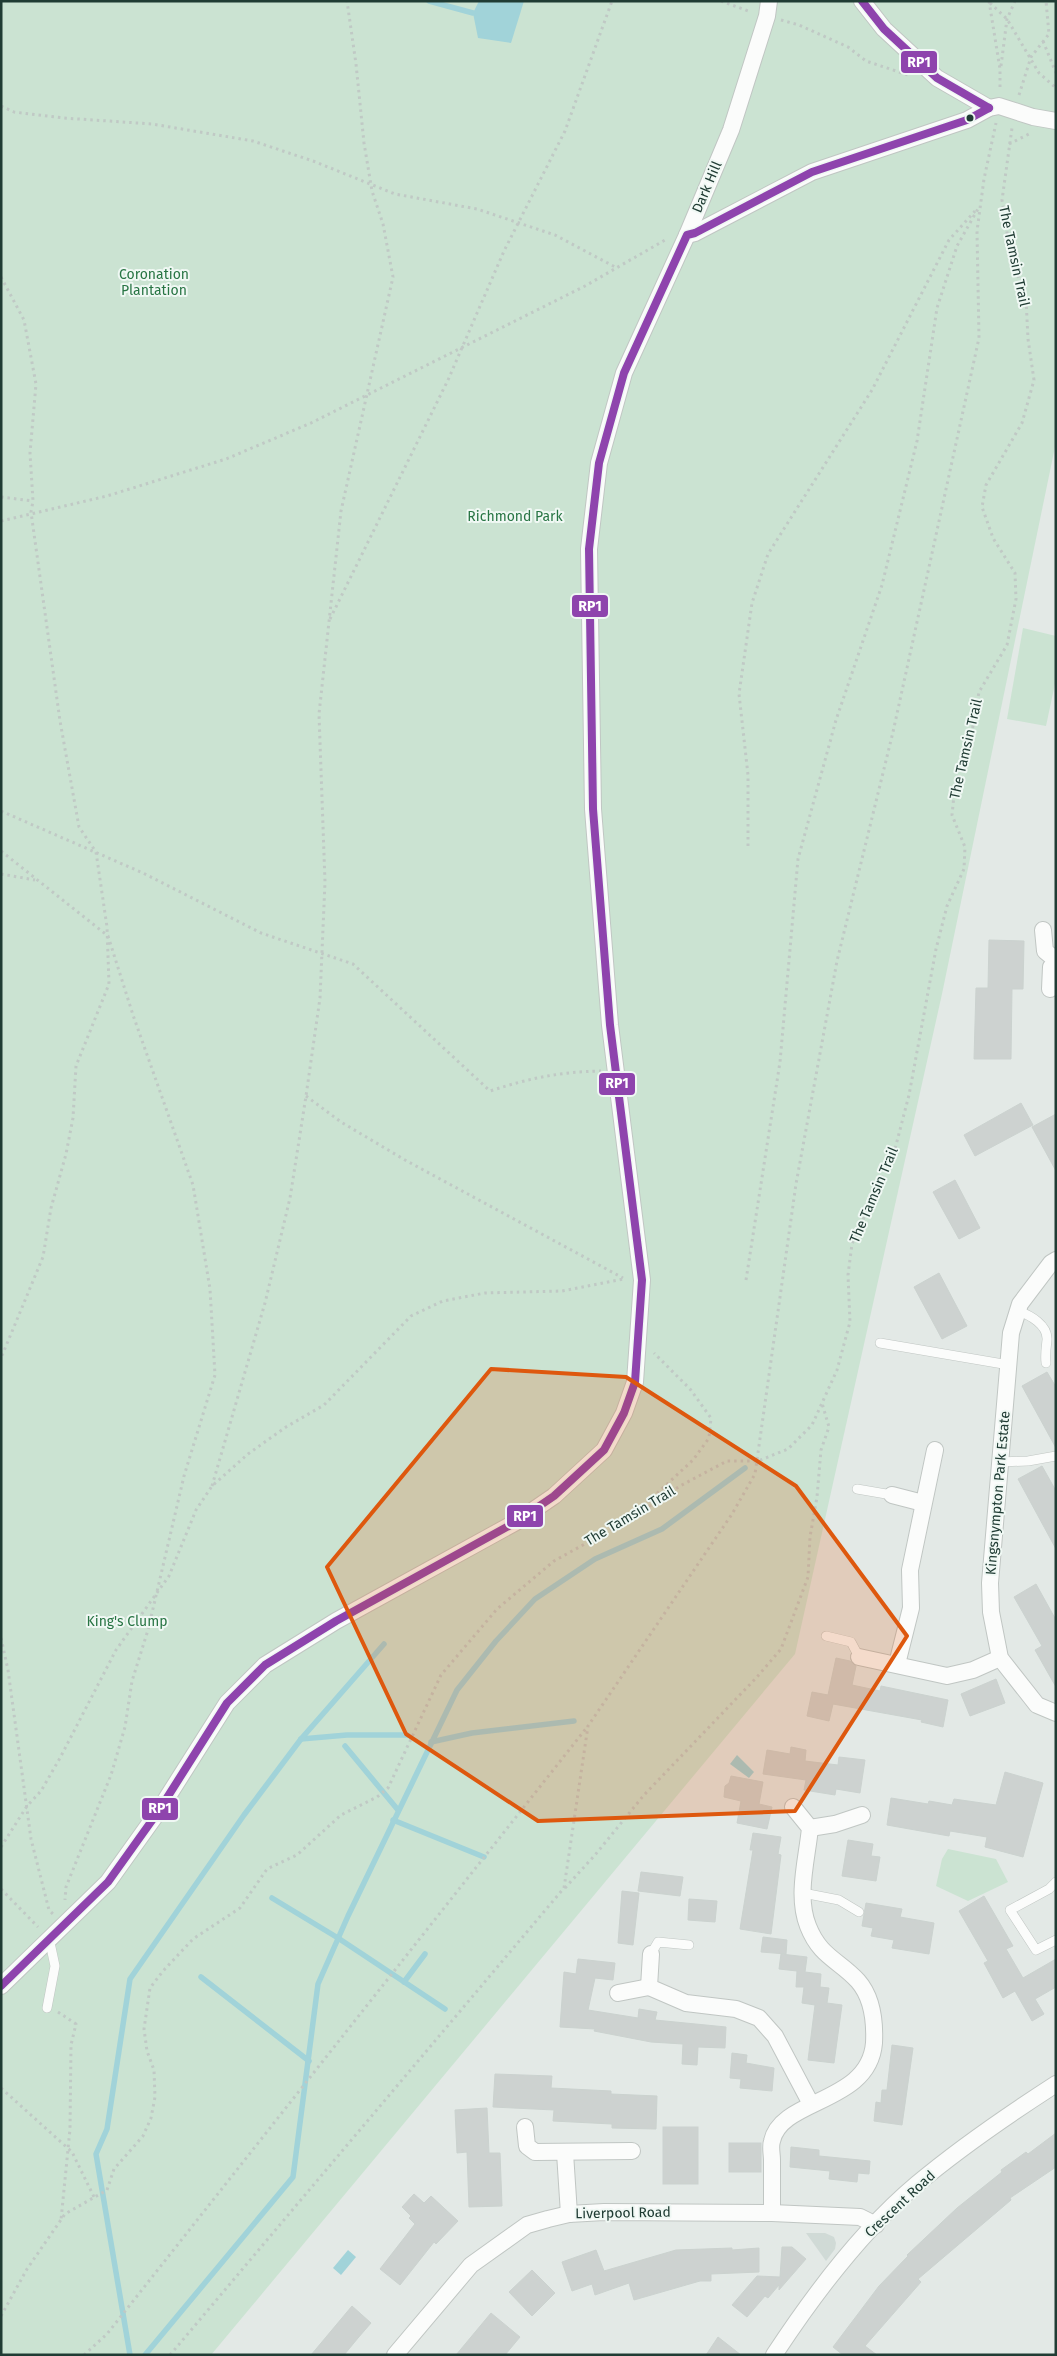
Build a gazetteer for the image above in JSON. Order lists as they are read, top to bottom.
{
  "streets": {
    "street": [
      "Dark Hill",
      "Kingsnympton Park Estate",
      "Crescent Road",
      "Liverpool Road"
    ],
    "path": ["The Tamsin Trail"]
  },
  "crossings": [
    ["Crescent Road", "Liverpool Road"]
  ],
  "parks": ["Coronation Plantation", "Richmond Park", "King's Clump"],
  "lines": ["transit line RP1"]
}
